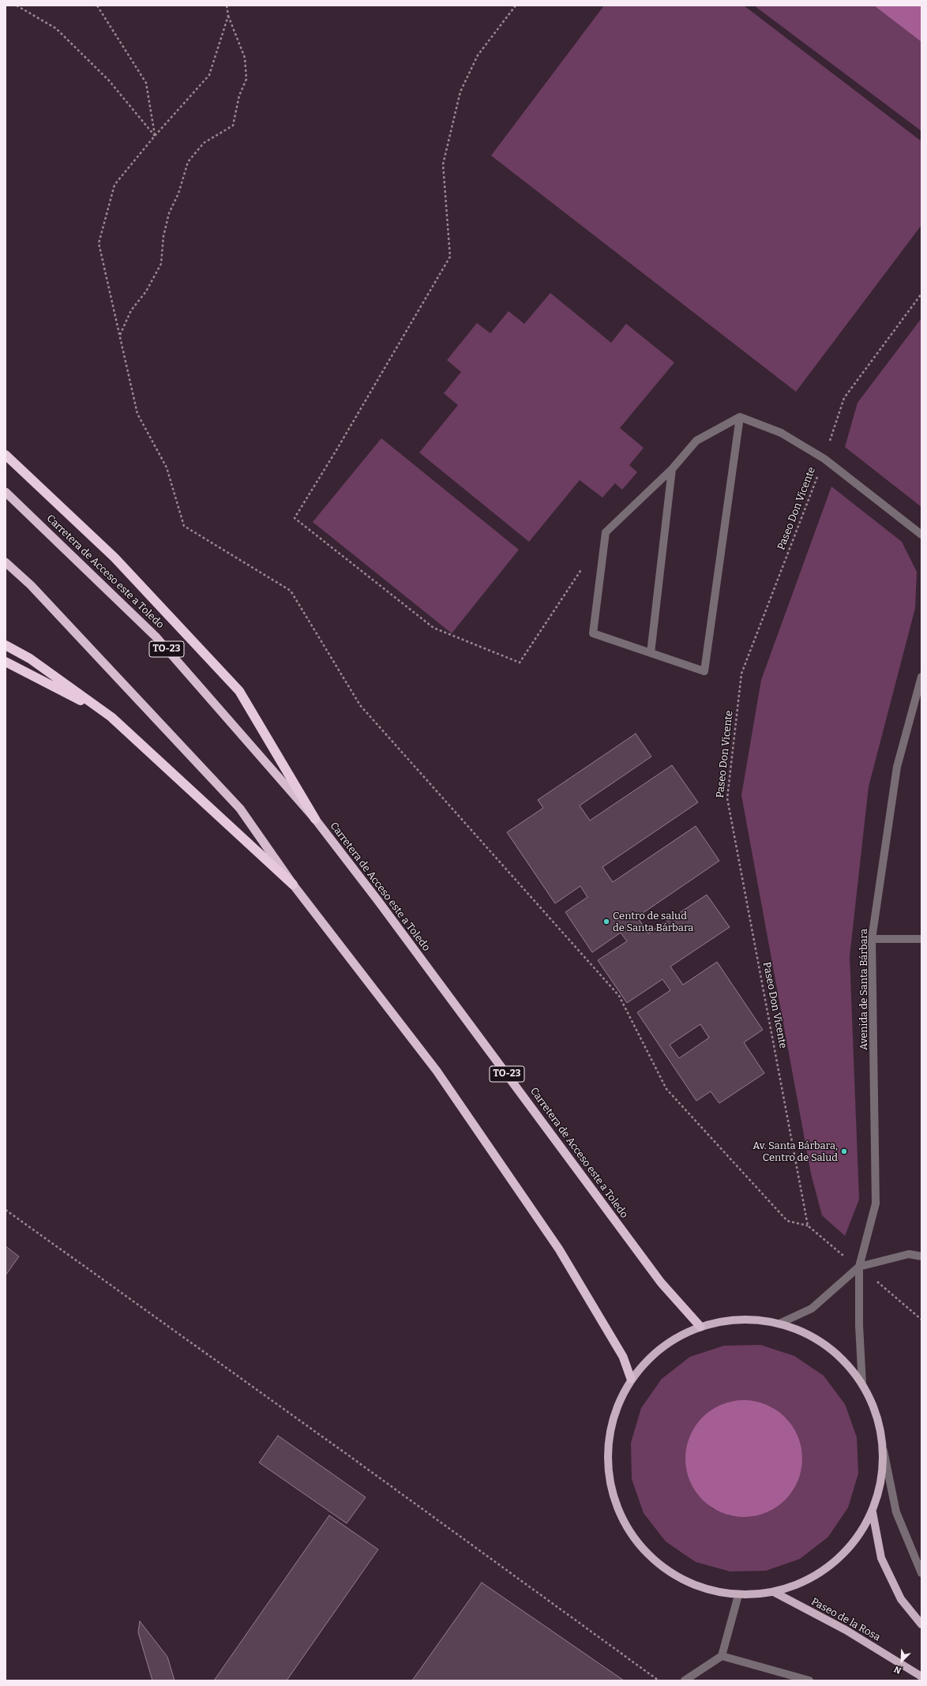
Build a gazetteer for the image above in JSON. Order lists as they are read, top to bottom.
{
  "streets": {
    "highway": ["Carretera de Acceso este a Toledo", "TO-23"],
    "main road": ["Paseo de la Rosa"],
    "street": ["Avenida de Santa Bárbara"],
    "path": ["Paseo Don Vicente"]
  },
  "places": ["Centro de salud de Santa Bárbara", "Av. Santa Bárbara, Centro de Salud"],
  "north": "bottom left"
}
